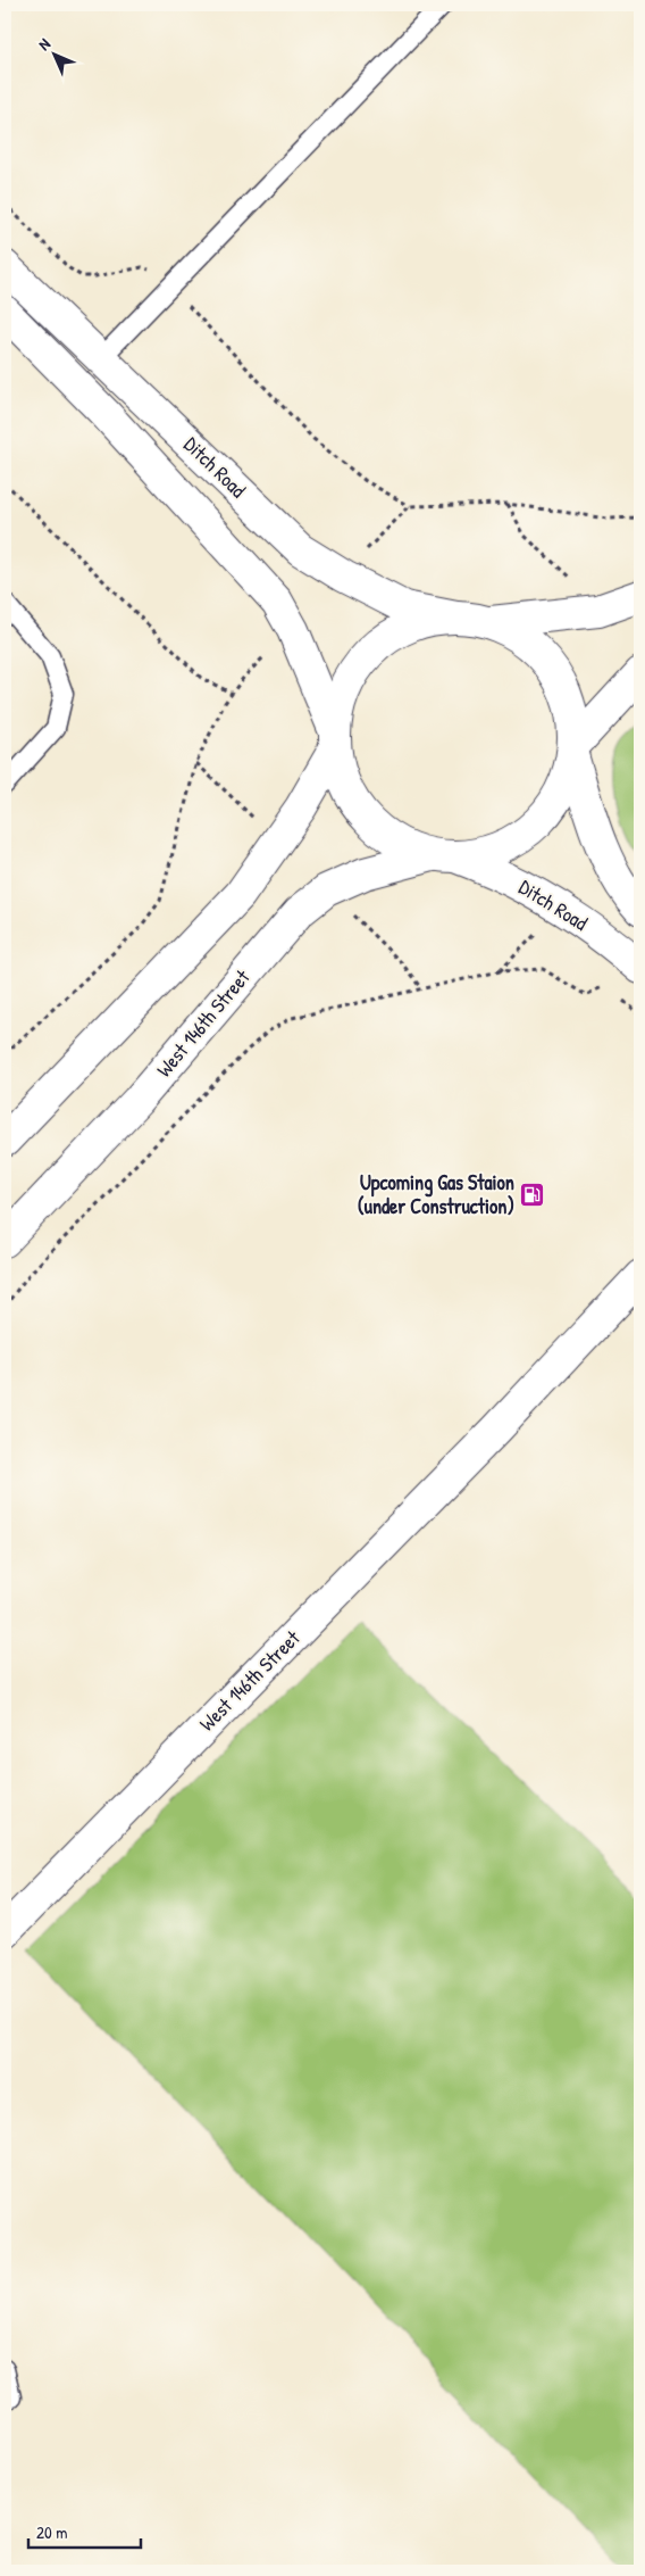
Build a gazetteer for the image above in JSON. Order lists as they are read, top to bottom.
{
  "streets": {
    "street": ["Ditch Road", "West 146th Street"]
  },
  "crossings": [
    ["Ditch Road", "West 146th Street"]
  ],
  "places": {
    "fuel station": ["Upcoming Gas Staion (under Construction)"]
  },
  "scale_bar": "20 m",
  "north": "top left"
}
